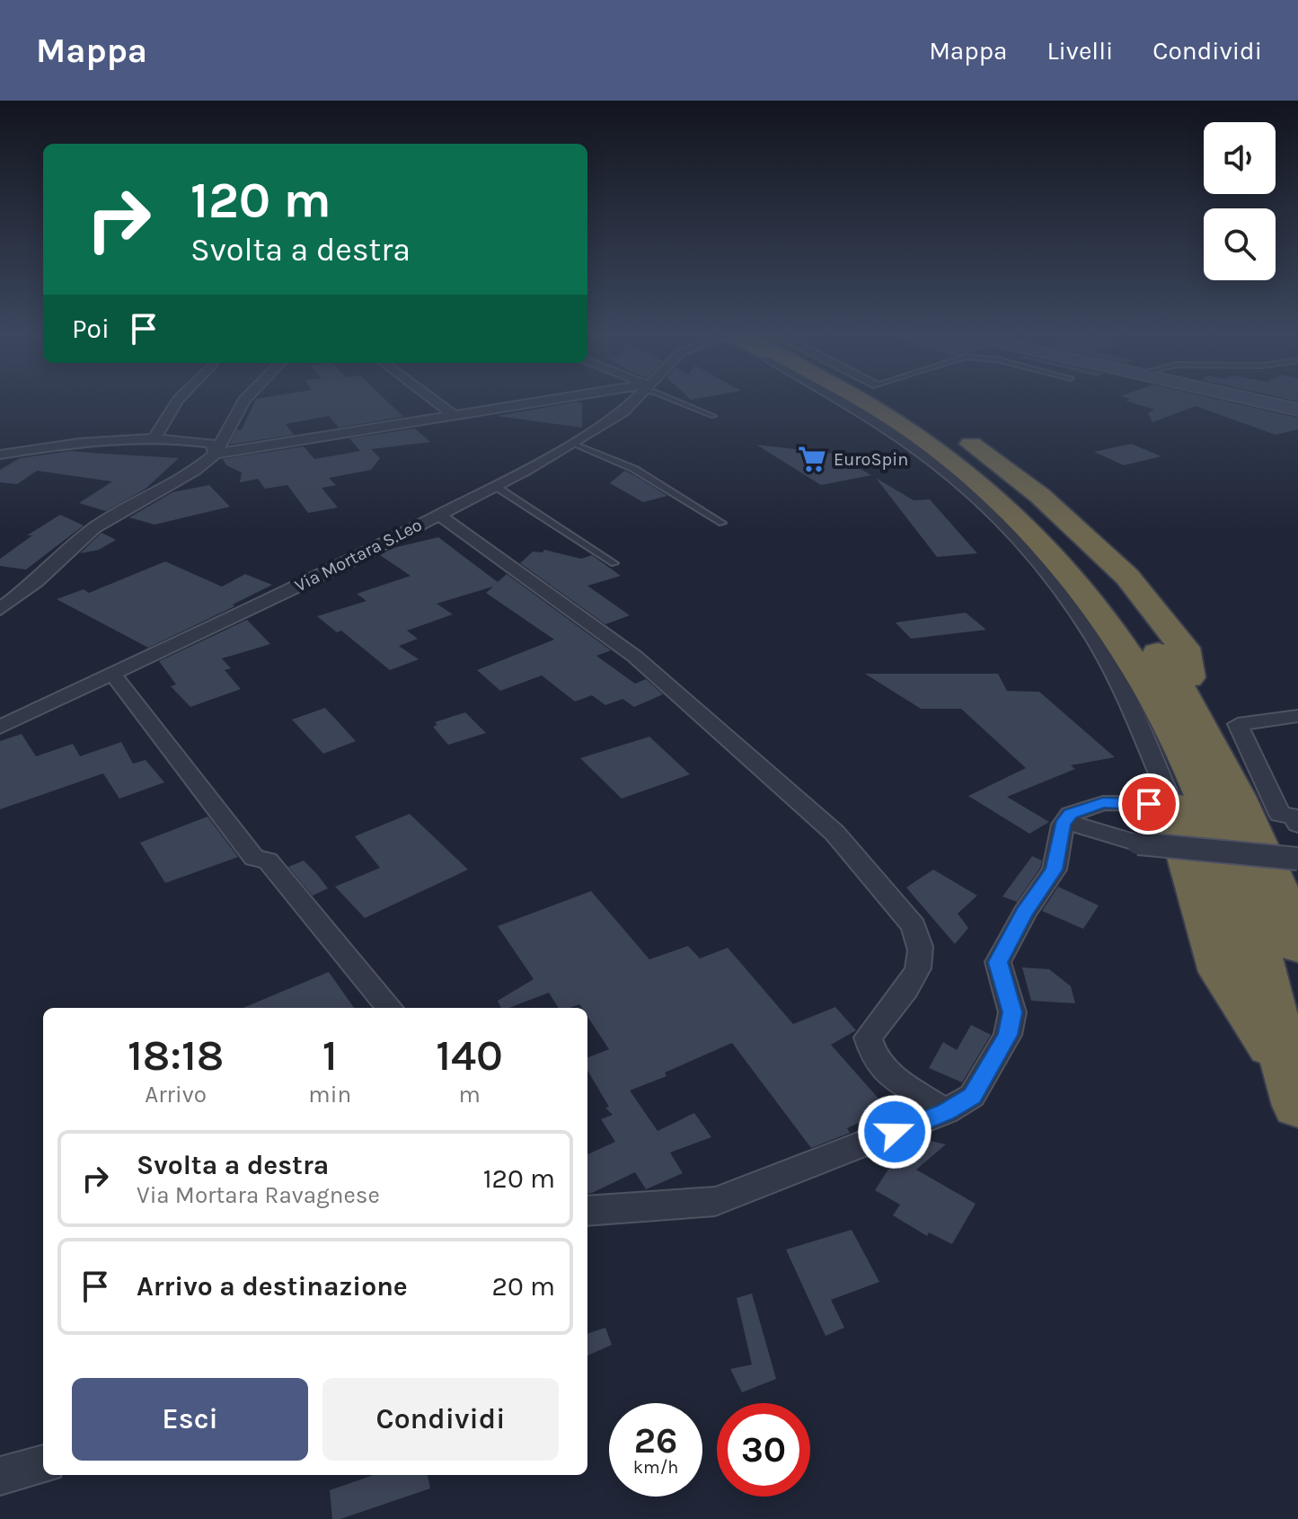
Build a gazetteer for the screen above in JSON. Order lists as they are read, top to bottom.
{
  "streets": {
    "street": ["Via Mortara S.Leo"]
  },
  "places": {
    "supermarket": ["EuroSpin"]
  },
  "page": {
    "header": "Mappa",
    "nav": ["Mappa", "Livelli", "Condividi"],
    "turn": ["120 m", "Svolta a destra"],
    "then": "Poi",
    "eta": [
      "18:18",
      "Arrivo",
      "1",
      "min",
      "140",
      "m"
    ],
    "list": [
      {
        "name": "Svolta a destra",
        "note": "Via Mortara Ravagnese",
        "value": "120 m"
      },
      {
        "name": "Arrivo a destinazione",
        "value": "20 m"
      }
    ],
    "buttons": ["Esci", "Condividi"],
    "speed": "26 km/h",
    "limit": "30"
  }
}
